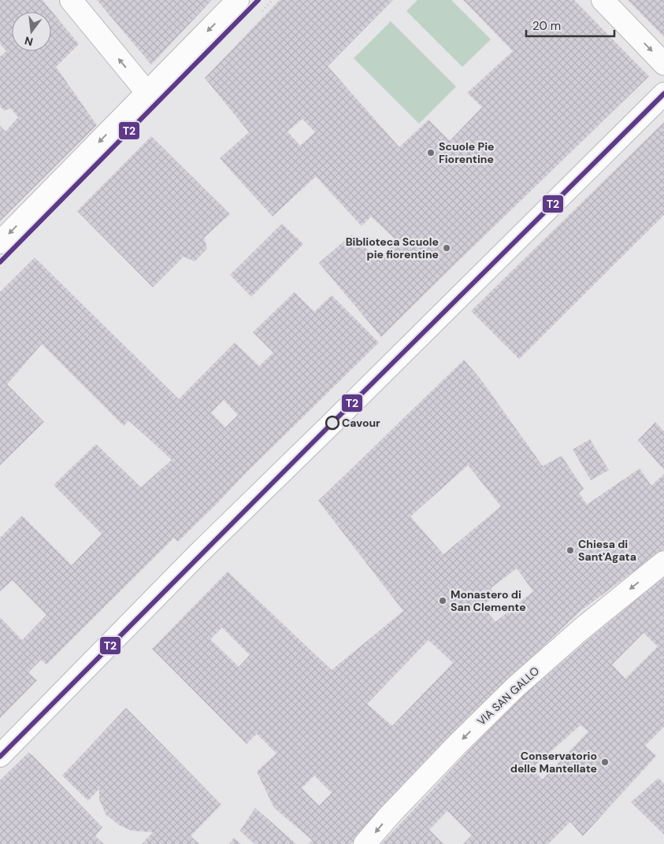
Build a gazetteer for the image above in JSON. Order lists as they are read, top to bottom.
{
  "streets": {
    "street": ["VIA SAN GALLO"]
  },
  "one_way": ["VIA SAN GALLO"],
  "places": [
    "Scuole Pie Fiorentine",
    "Biblioteca Scuole pie fiorentine",
    "Cavour",
    "Chiesa di Sant'Agata",
    "Monastero di San Clemente",
    "Conservatorio delle Mantellate"
  ],
  "lines": ["transit line T2"],
  "scale_bar": "20 m",
  "north": "bottom"
}
